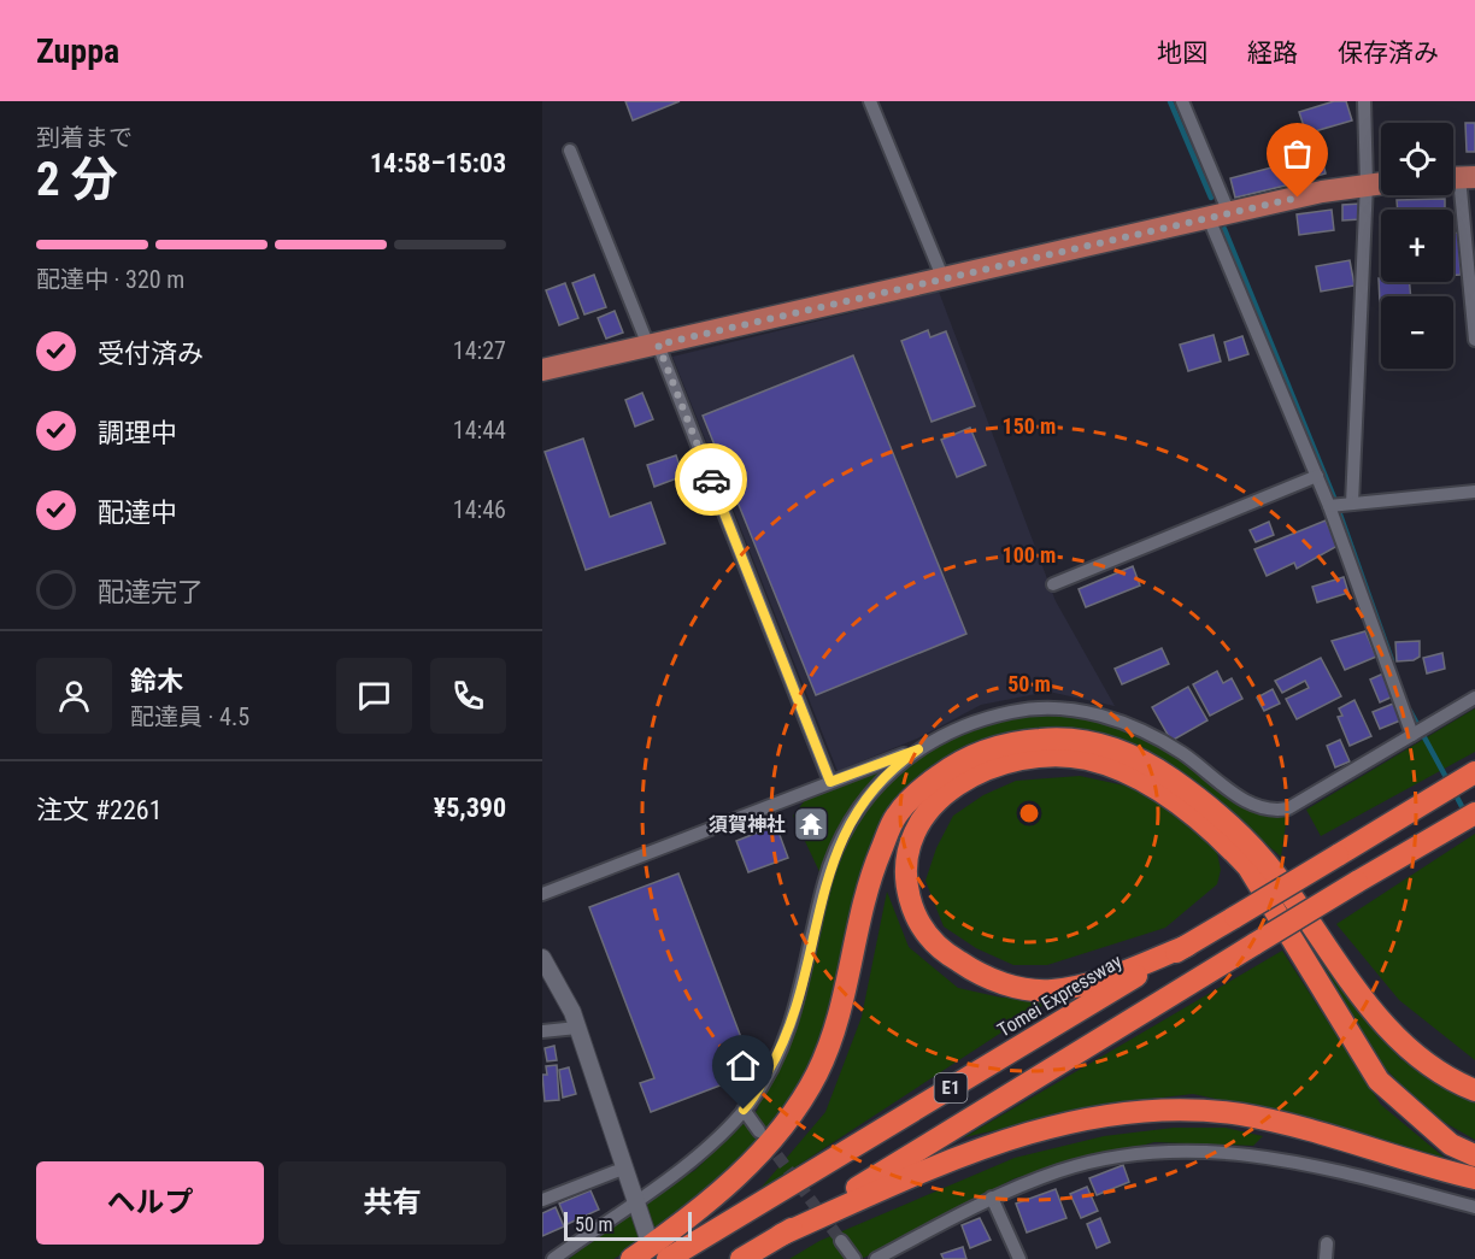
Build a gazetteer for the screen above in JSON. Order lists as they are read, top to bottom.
{
  "streets": {
    "highway": ["Tomei Expressway", "E1"]
  },
  "places": {
    "temple": ["須賀神社"]
  },
  "scale_bar": "50 m",
  "page": {
    "header": "Zuppa",
    "nav": ["地図", "経路", "保存済み"],
    "heading": ["2 分", "到着まで", "14:58–15:03"],
    "panel": [
      "鈴木",
      "配達員 · 4.5",
      "注文 #2261",
      "¥5,390"
    ],
    "map_buttons": ["+", "−"],
    "bar": "配達中 · 320 m",
    "list": [
      ["受付済み", "14:27"],
      ["調理中", "14:44"],
      ["配達中", "14:46"],
      "配達完了"
    ],
    "buttons": ["ヘルプ", "共有"],
    "scale": "50 m"
  },
  "rings": ["150 m", "100 m", "50 m"]
}
